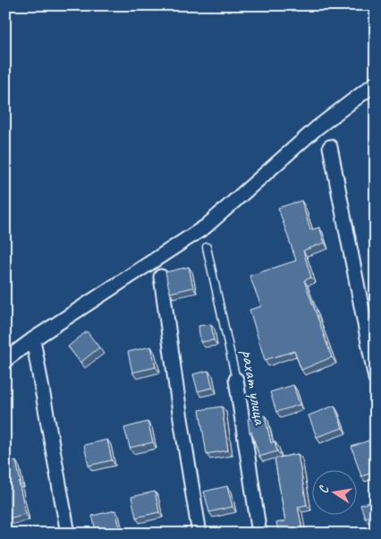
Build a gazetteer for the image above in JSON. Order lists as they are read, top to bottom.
{
  "streets": {
    "street": ["рахат улица"]
  },
  "north": "left"
}
